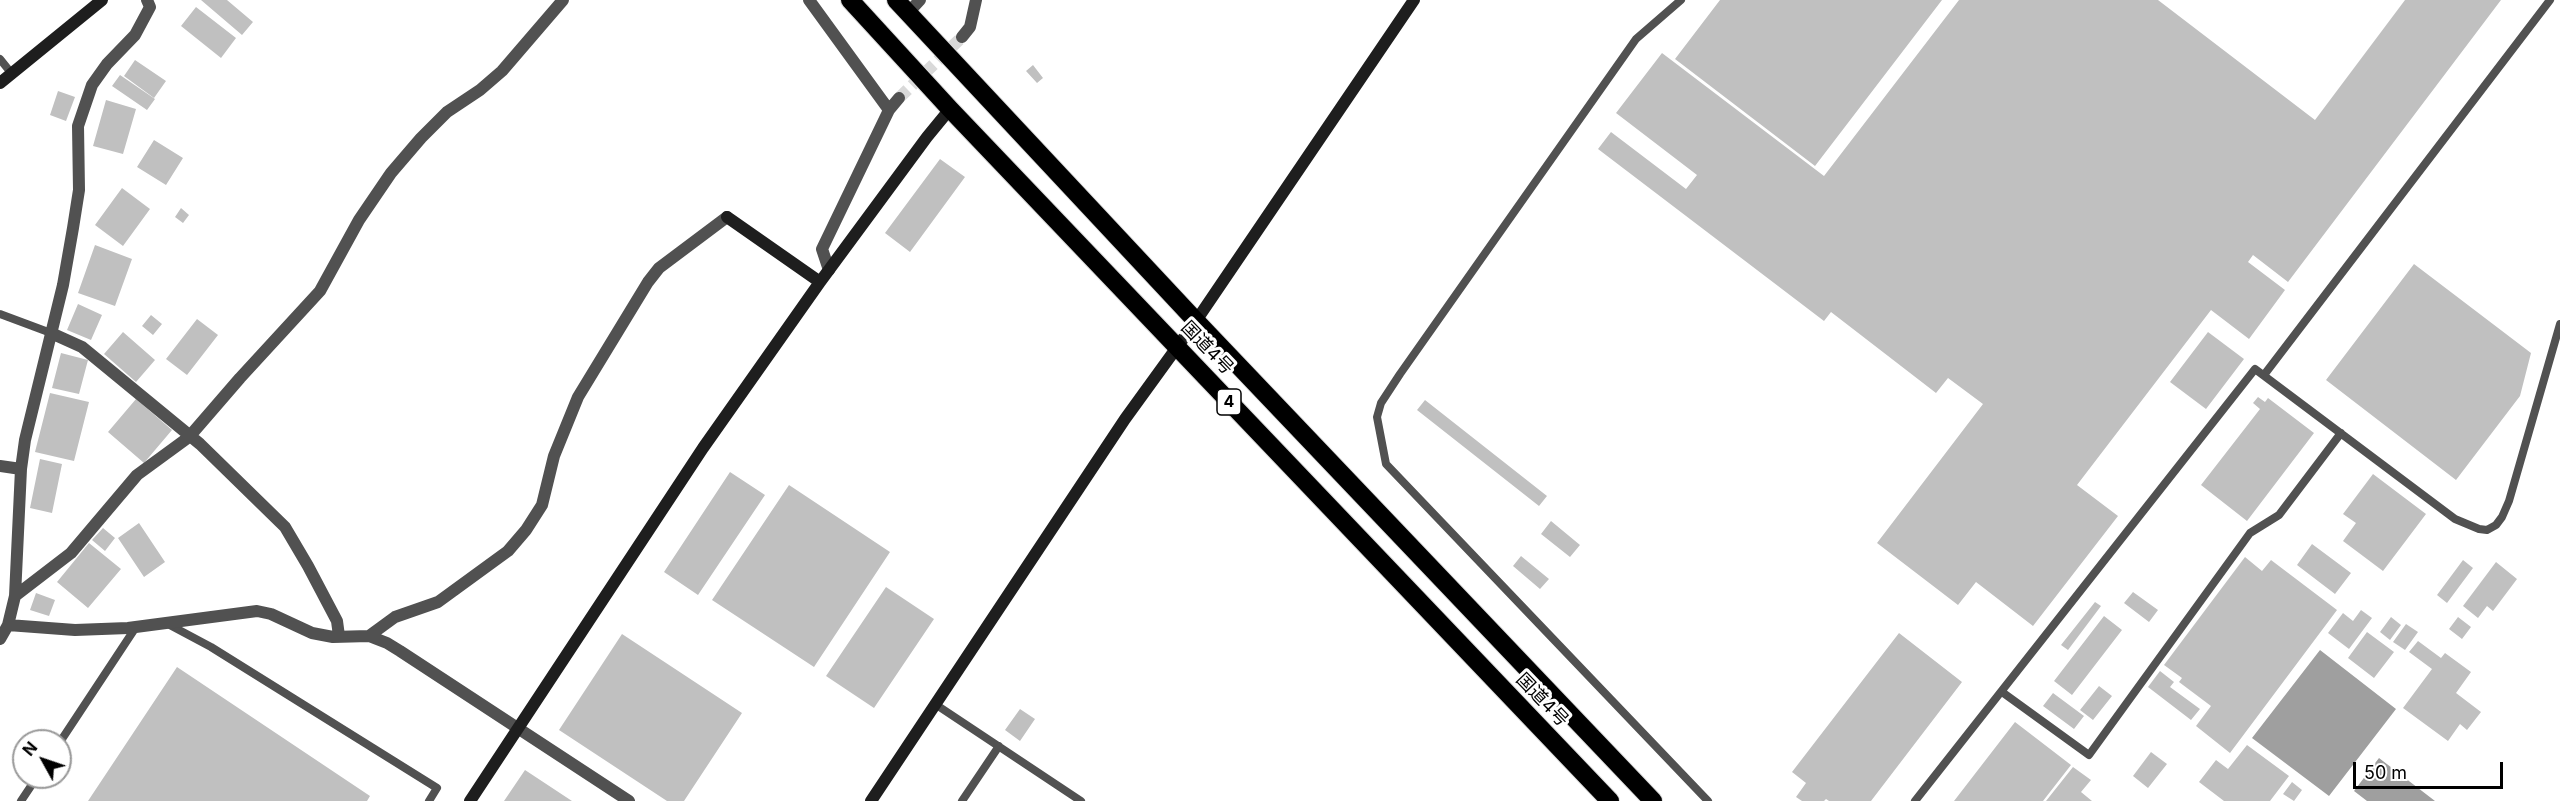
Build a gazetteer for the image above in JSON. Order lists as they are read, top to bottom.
{
  "streets": {
    "highway": ["国道4号", "4"]
  },
  "scale_bar": "50 m",
  "north": "top left"
}
